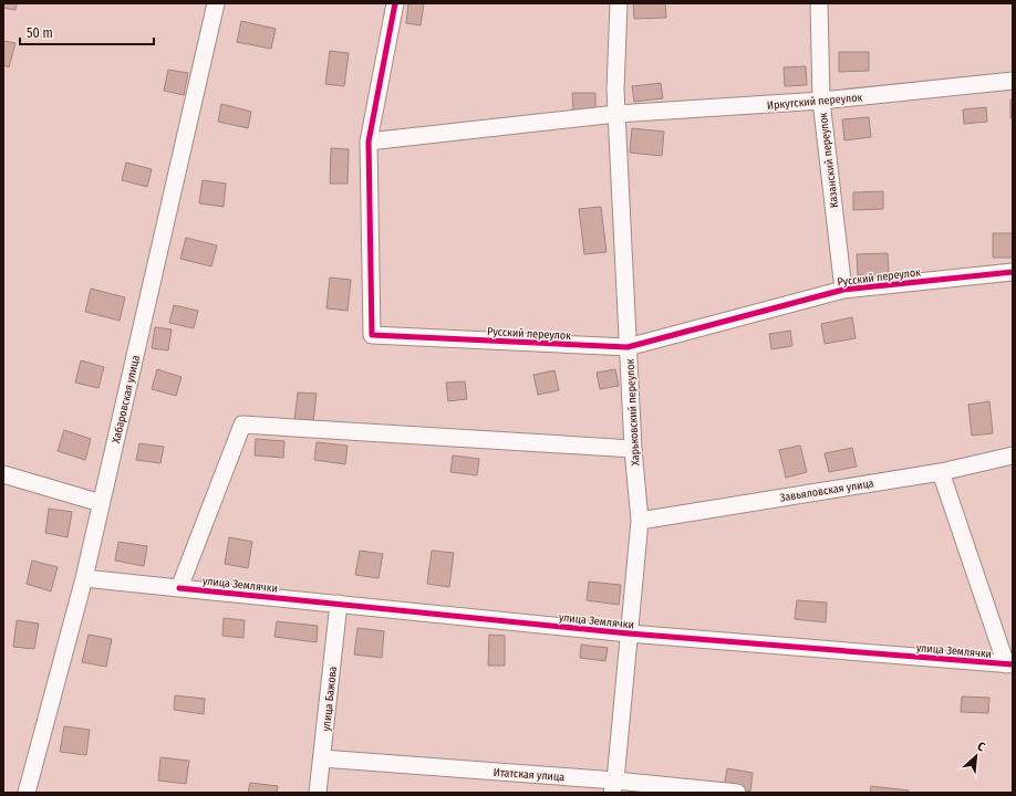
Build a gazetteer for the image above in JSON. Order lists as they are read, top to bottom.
{
  "streets": {
    "street": [
      "Иркутский переулок",
      "Казанский переулок",
      "Русский переулок",
      "Хабаровская улица",
      "Харьковский переулок",
      "Завьяловская улица",
      "улица Землячки",
      "улица Бажова",
      "Итатская улица"
    ]
  },
  "crossings": [
    ["Иркутский переулок", "Казанский переулок"],
    ["Иркутский переулок", "Русский переулок"],
    ["Иркутский переулок", "Харьковский переулок"],
    ["Казанский переулок", "Русский переулок"],
    ["Русский переулок", "Харьковский переулок"],
    ["Хабаровская улица", "улица Землячки"],
    ["Харьковский переулок", "Завьяловская улица"],
    ["Харьковский переулок", "улица Землячки"],
    ["Харьковский переулок", "Итатская улица"],
    ["улица Землячки", "улица Бажова"],
    ["улица Бажова", "Итатская улица"]
  ],
  "scale_bar": "50 m",
  "north": "top right"
}
